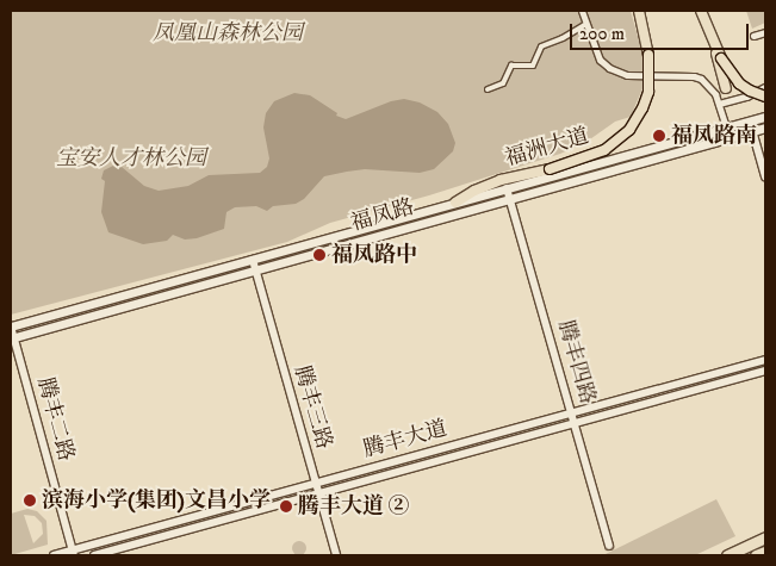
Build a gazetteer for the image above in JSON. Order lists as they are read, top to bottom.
{
  "streets": {
    "main road": ["福洲大道", "福凤路"],
    "street": [
      "腾丰四路",
      "腾丰三路",
      "腾丰二路",
      "腾丰大道"
    ]
  },
  "crossings": [
    ["福洲大道", "福凤路"],
    ["福凤路", "腾丰四路"],
    ["福凤路", "腾丰三路"],
    ["福凤路", "腾丰二路"],
    ["腾丰四路", "腾丰大道"],
    ["腾丰三路", "腾丰大道"],
    ["腾丰二路", "腾丰大道"]
  ],
  "parks": ["凤凰山森林公园", "宝安人才林公园"],
  "places": [
    "福凤路南",
    "福凤路中",
    "滨海小学(集团)文昌小学",
    "腾丰大道 ②"
  ],
  "scale_bar": "200 m"
}
